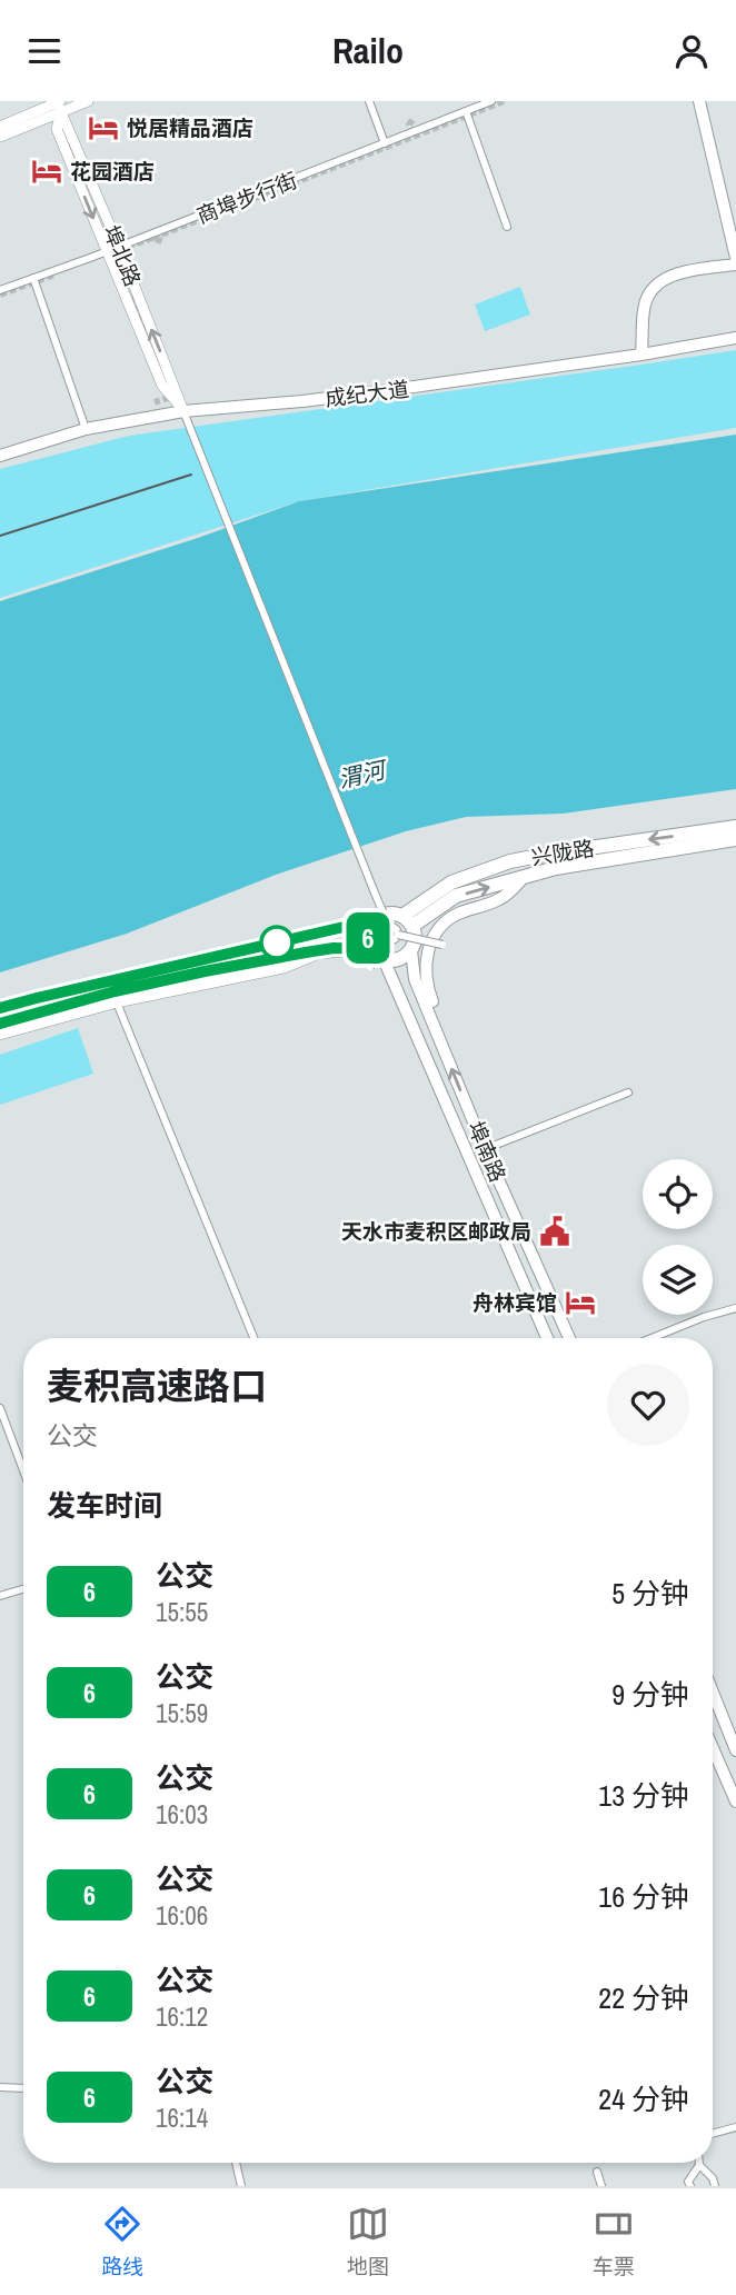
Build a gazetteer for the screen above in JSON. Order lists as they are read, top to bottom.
{
  "streets": {
    "highway": ["兴陇路"],
    "main road": ["埠北路", "成纪大道", "埠南路"],
    "street": ["商埠步行街"]
  },
  "crossings": [
    ["商埠步行街", "埠北路"],
    ["埠北路", "成纪大道"]
  ],
  "water": ["渭河"],
  "places": {
    "hotel": ["悦居精品酒店", "花园酒店", "舟林宾馆"],
    "public building": ["天水市麦积区邮政局"]
  },
  "lines": ["bus line 6"],
  "page": {
    "header": "Railo",
    "on_map": "6",
    "heading": [
      ["麦积高速路口", "公交"],
      "发车时间"
    ],
    "list": [
      {
        "mark": "6",
        "name": "公交",
        "note": "15:55",
        "value": "5 分钟"
      },
      {
        "mark": "6",
        "name": "公交",
        "note": "15:59",
        "value": "9 分钟"
      },
      {
        "mark": "6",
        "name": "公交",
        "note": "16:03",
        "value": "13 分钟"
      },
      {
        "mark": "6",
        "name": "公交",
        "note": "16:06",
        "value": "16 分钟"
      },
      {
        "mark": "6",
        "name": "公交",
        "note": "16:12",
        "value": "22 分钟"
      },
      {
        "mark": "6",
        "name": "公交",
        "note": "16:14",
        "value": "24 分钟"
      }
    ],
    "tabs": ["路线", "地图", "车票"]
  }
}
